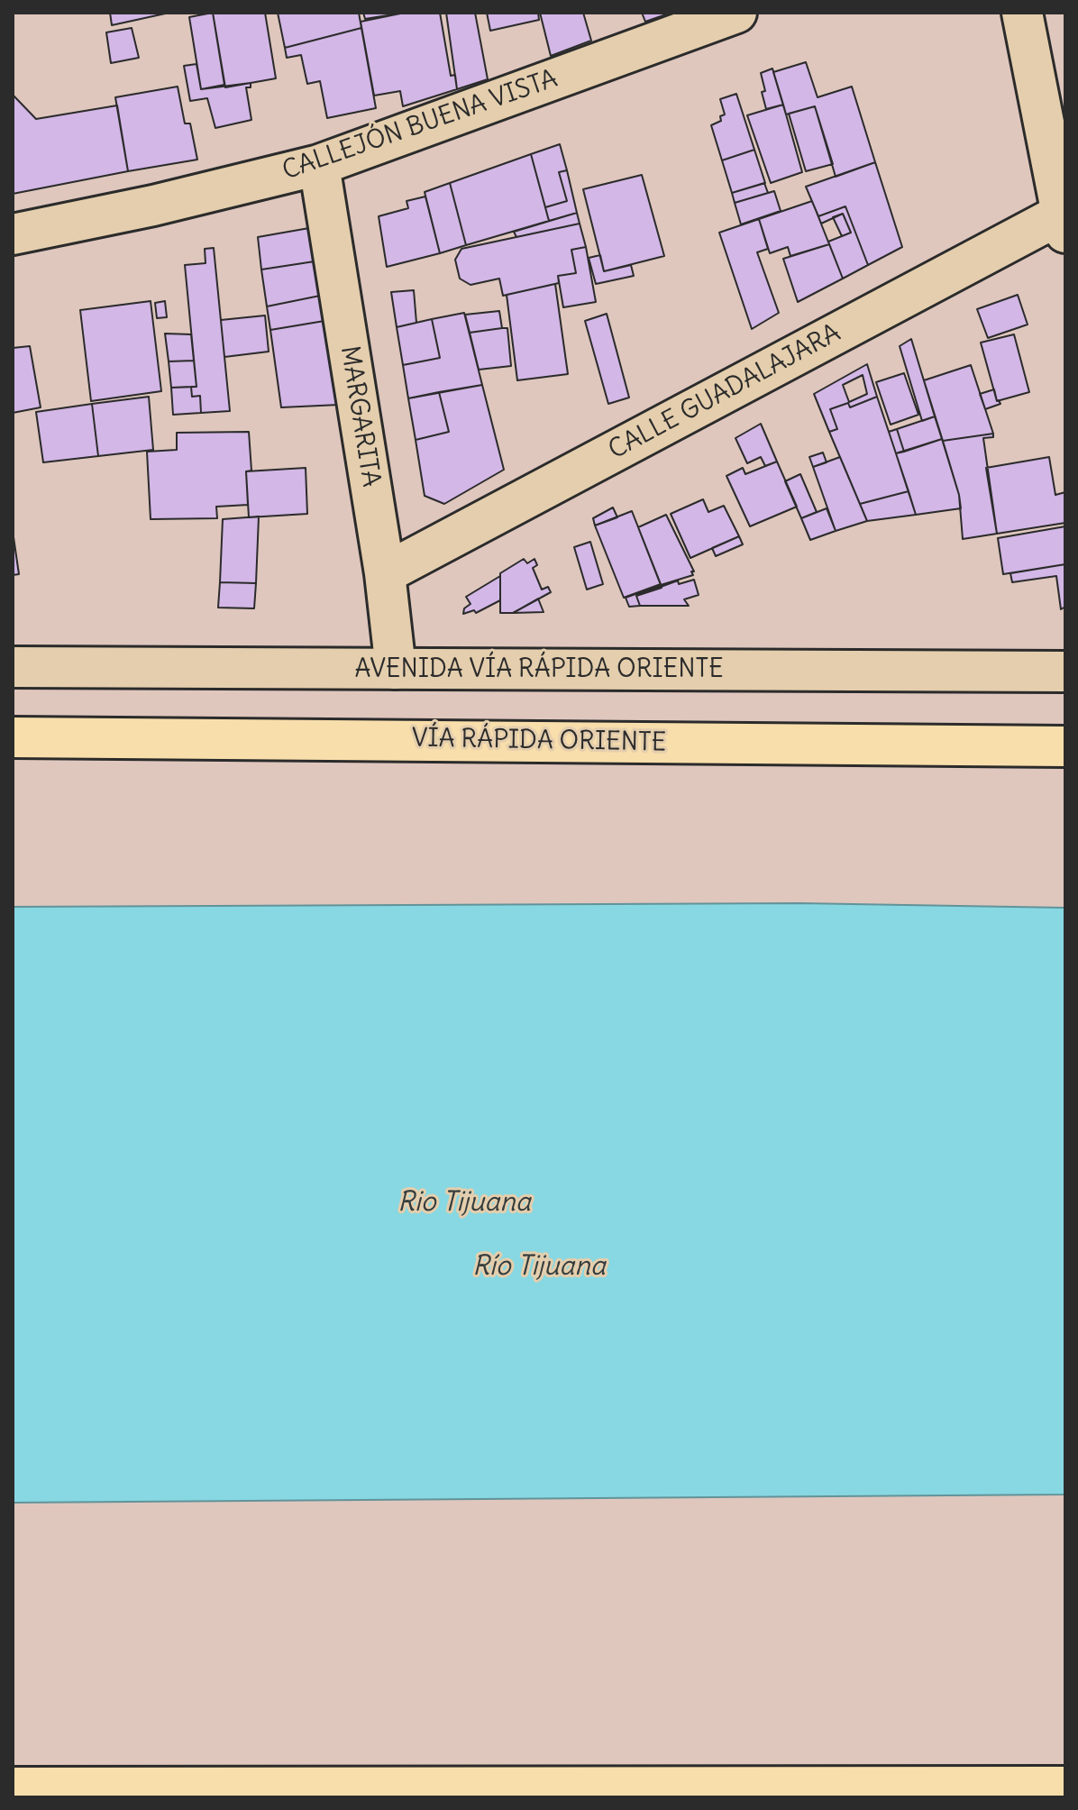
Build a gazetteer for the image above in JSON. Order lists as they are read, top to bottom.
{
  "streets": {
    "highway": ["VÍA RÁPIDA ORIENTE"],
    "street": [
      "CALLEJÓN BUENA VISTA",
      "CALLE GUADALAJARA",
      "MARGARITA",
      "AVENIDA VÍA RÁPIDA ORIENTE"
    ]
  },
  "crossings": [
    ["CALLEJÓN BUENA VISTA", "MARGARITA"],
    ["CALLE GUADALAJARA", "MARGARITA"],
    ["MARGARITA", "AVENIDA VÍA RÁPIDA ORIENTE"]
  ],
  "water": ["Rio Tijuana", "Río Tijuana"]
}
